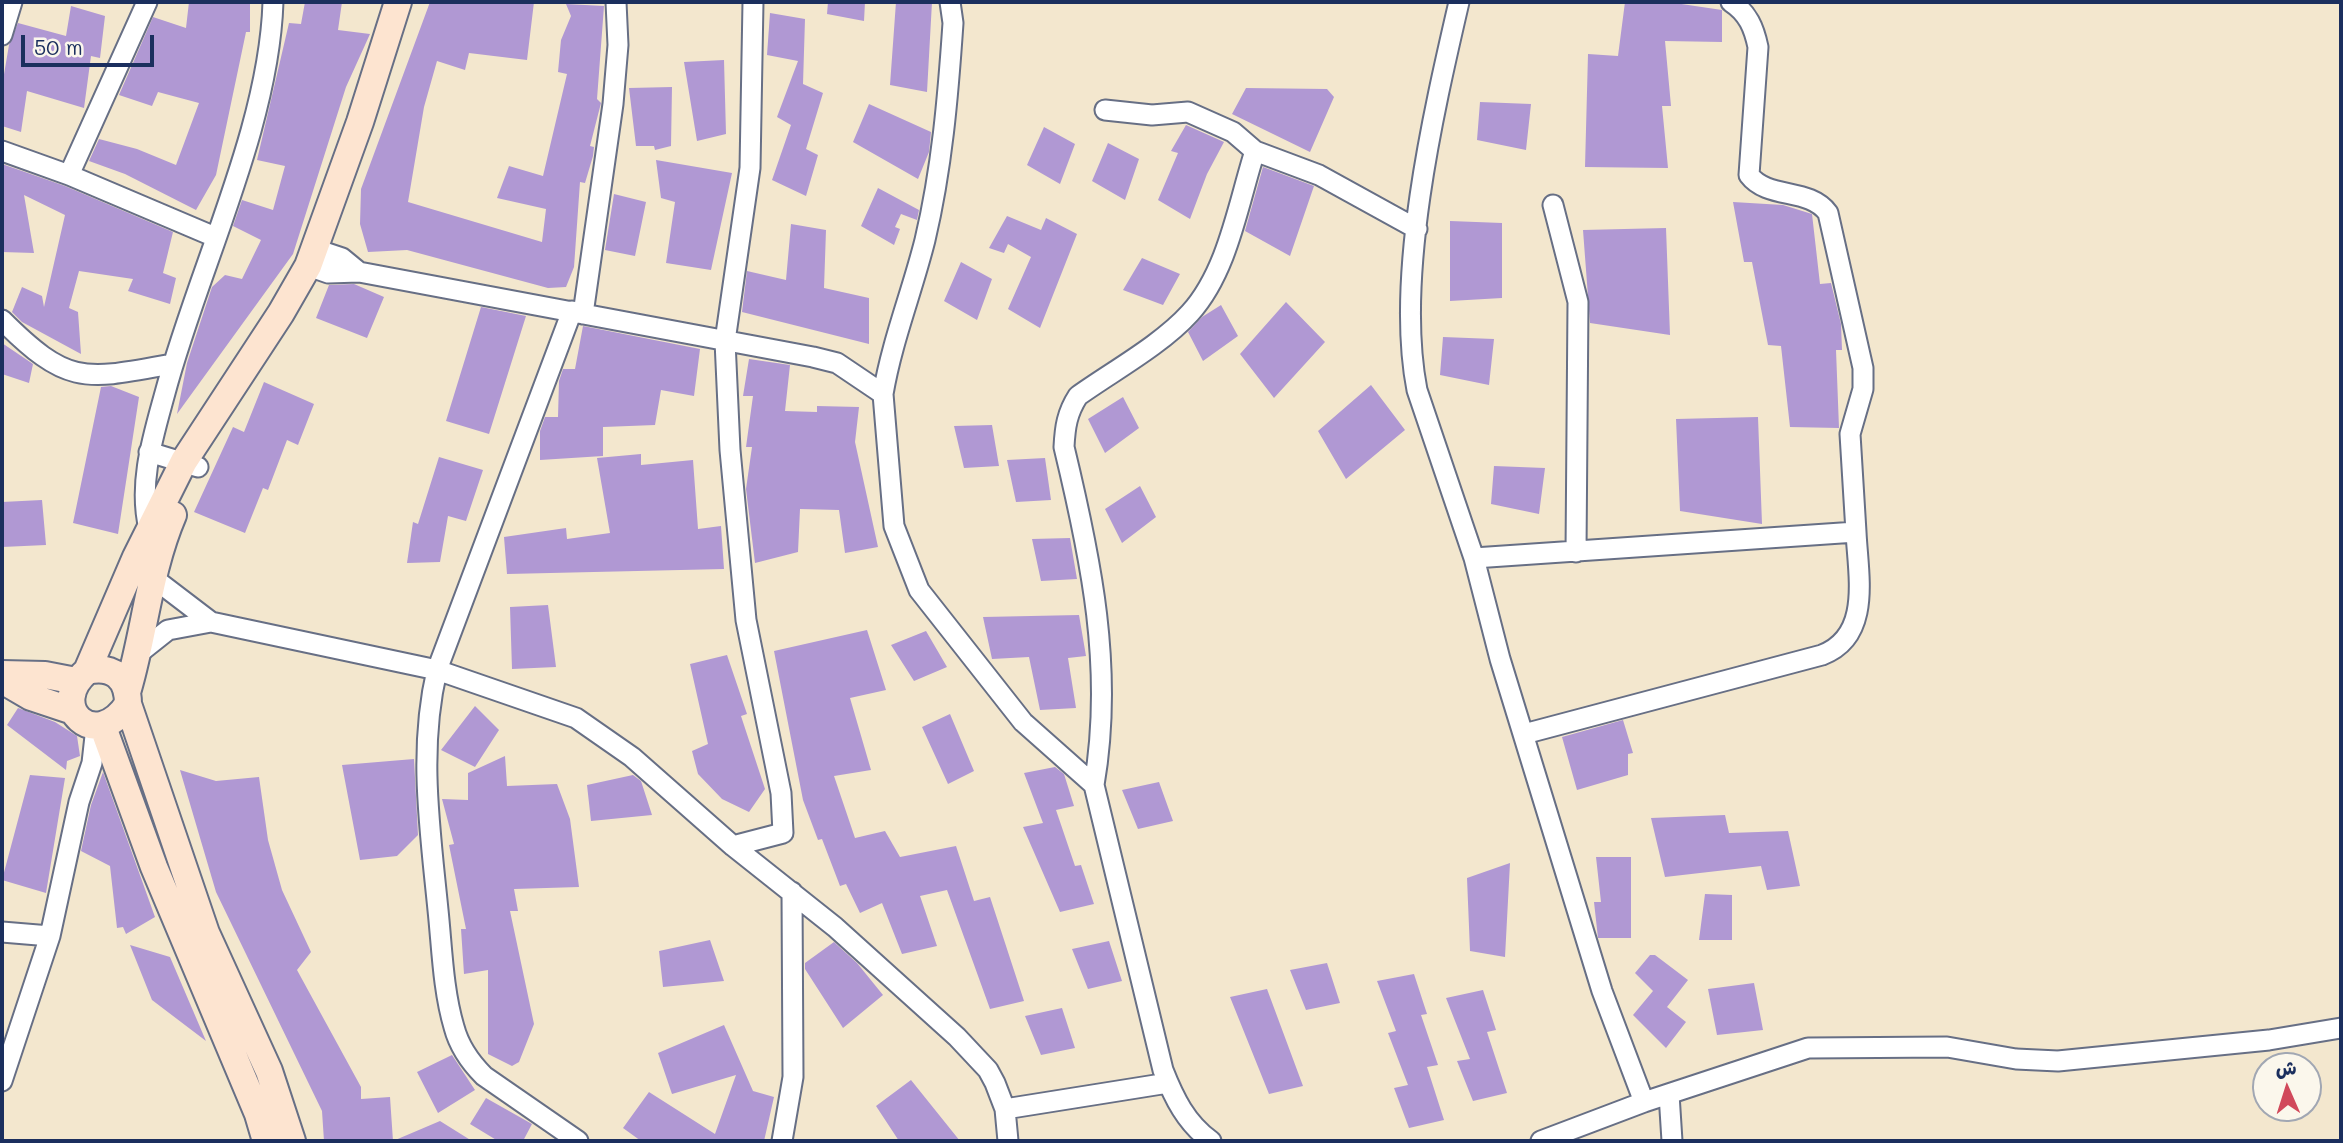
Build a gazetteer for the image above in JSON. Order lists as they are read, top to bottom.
{
  "scale_bar": "50 m",
  "north": "top"
}
